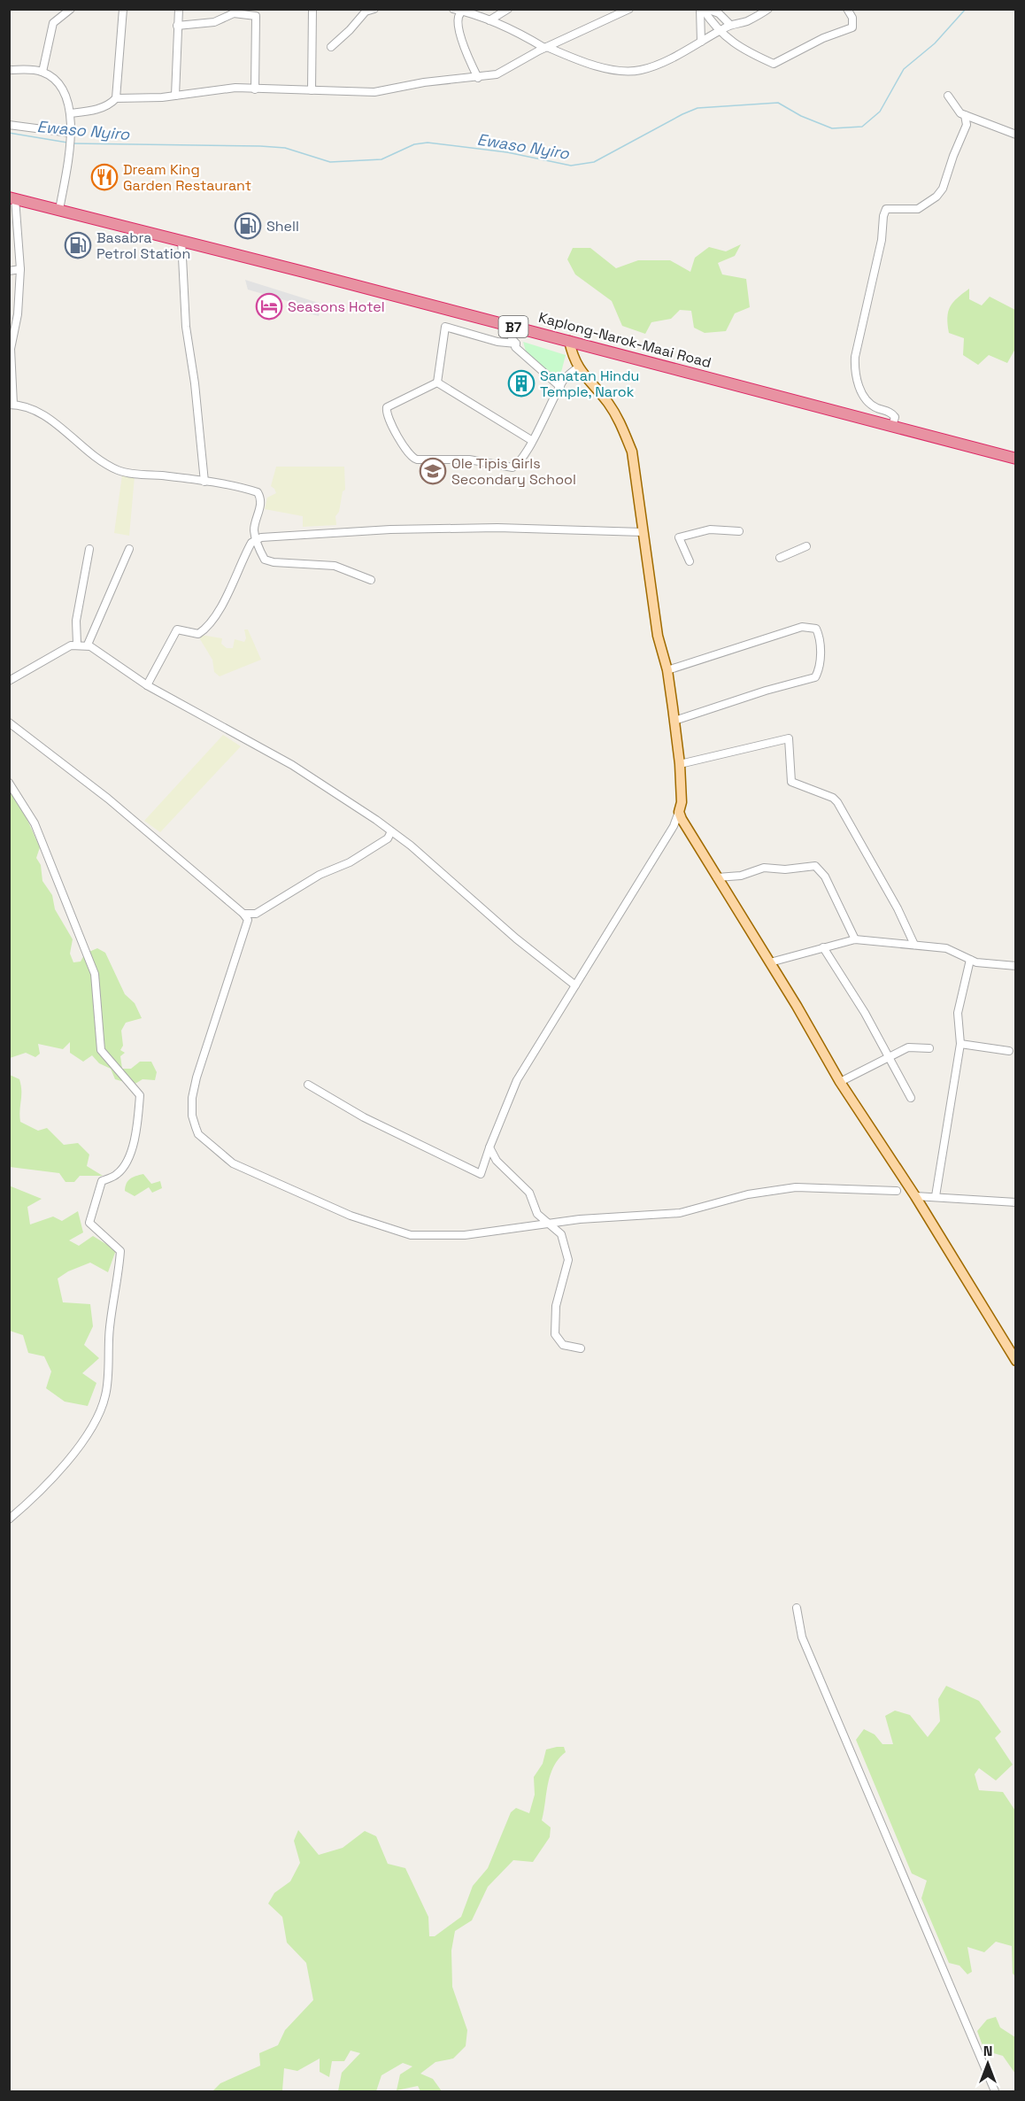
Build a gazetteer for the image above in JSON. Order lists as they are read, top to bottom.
{
  "streets": {
    "highway": ["B7", "Kaplong-Narok-Maai Road"]
  },
  "water": ["Ewaso Nyiro"],
  "places": {
    "restaurant": ["Dream King Garden Restaurant"],
    "fuel station": ["Shell", "Basabra Petrol Station"],
    "hotel": ["Seasons Hotel"],
    "building": ["Sanatan Hindu Temple, Narok"],
    "school or university": ["Ole Tipis Girls Secondary School"]
  },
  "north": "top"
}
